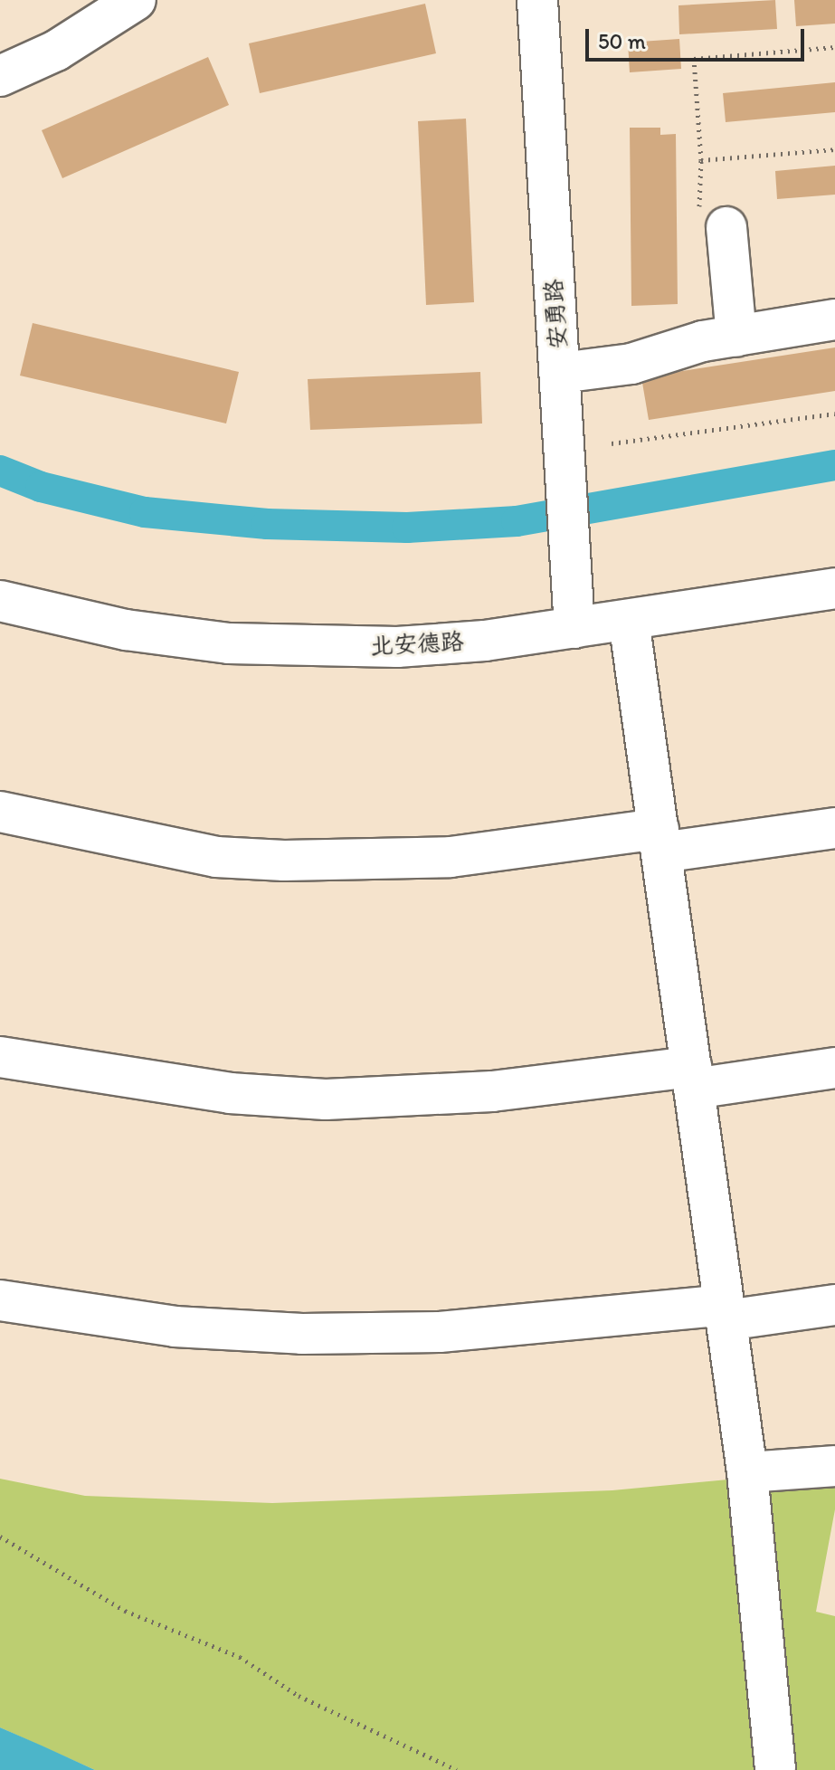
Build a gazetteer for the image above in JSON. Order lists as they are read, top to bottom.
{
  "streets": {
    "street": ["安勇路", "北安德路"]
  },
  "crossings": [
    ["安勇路", "北安德路"]
  ],
  "scale_bar": "50 m"
}
